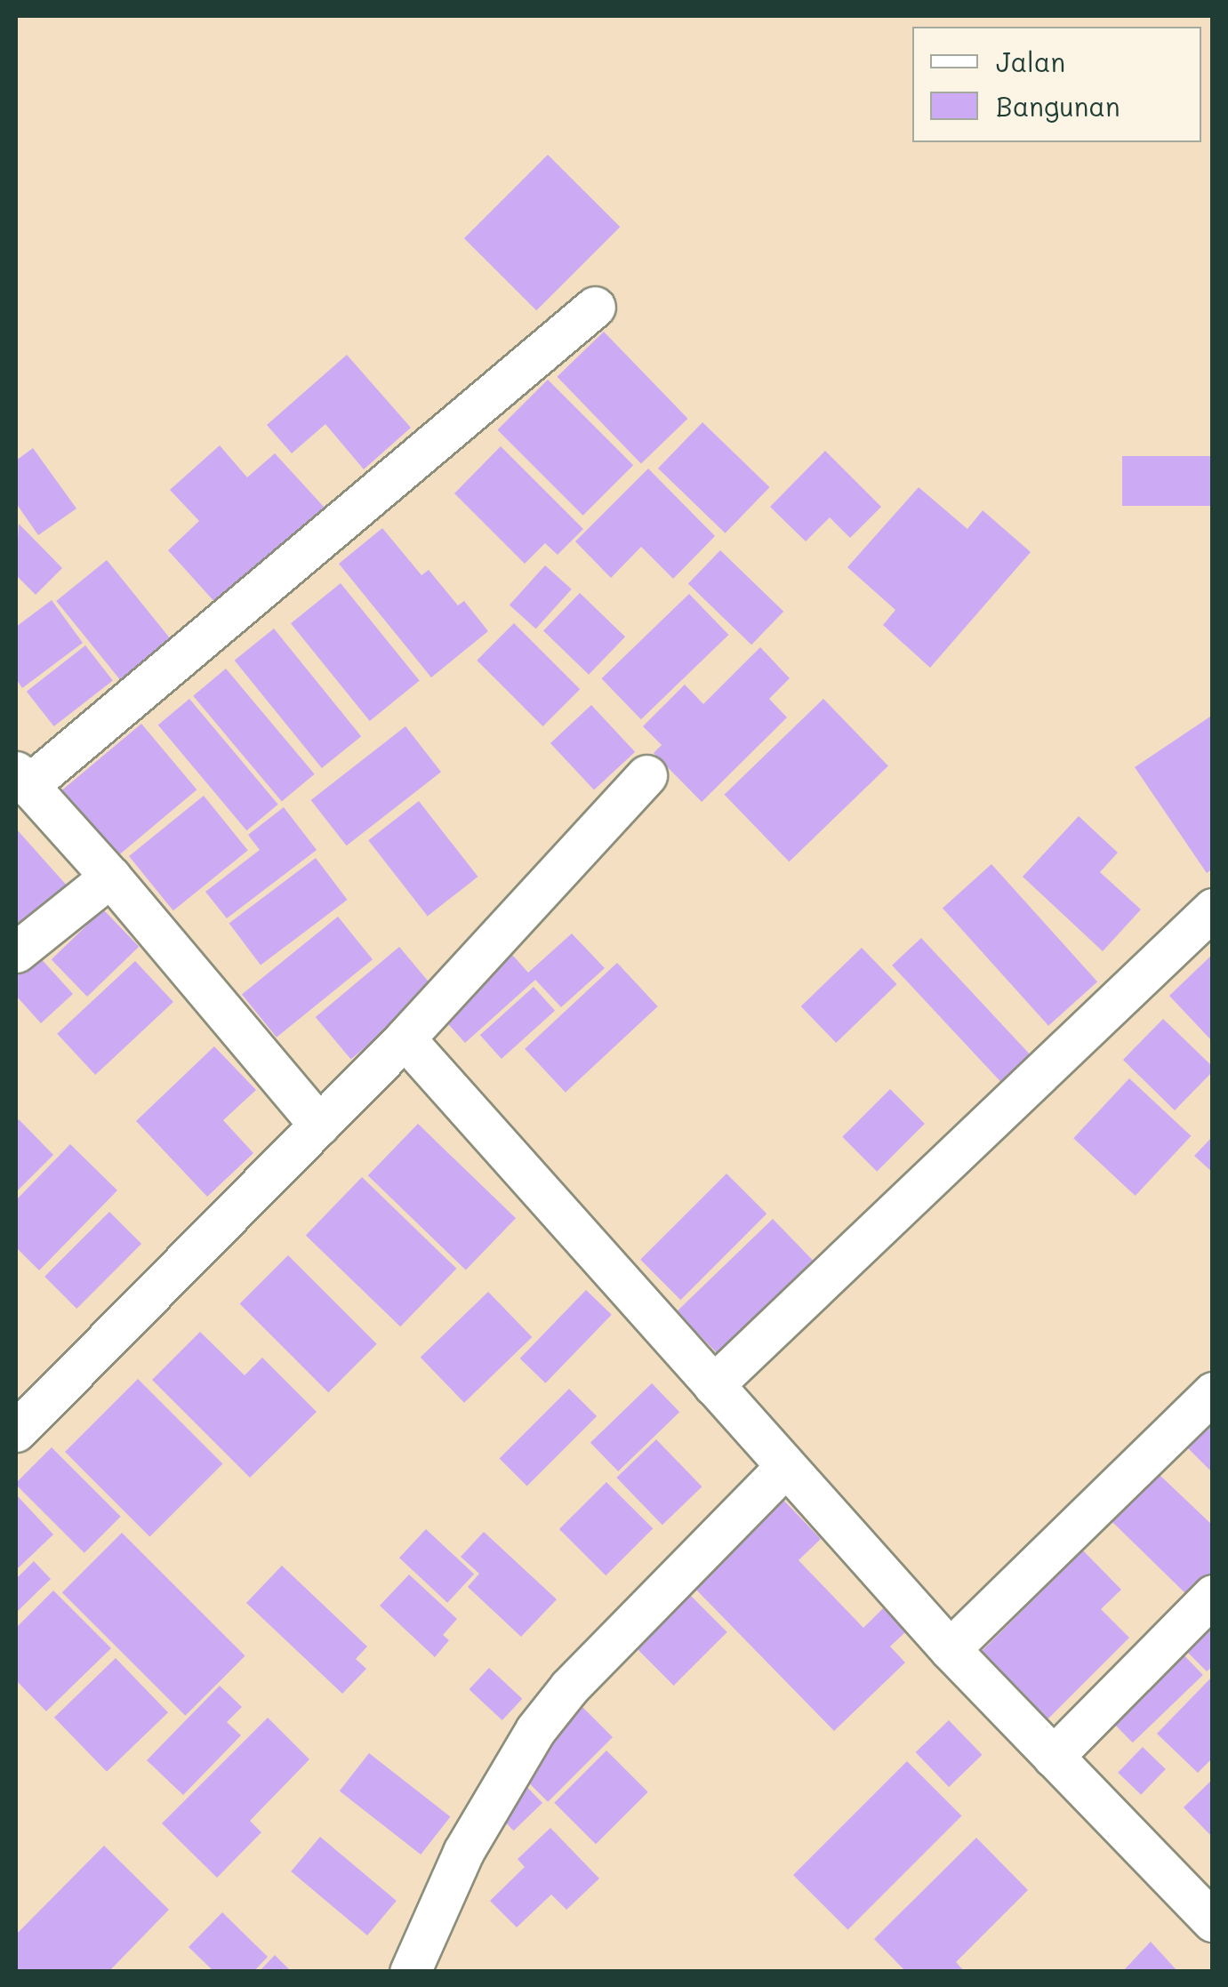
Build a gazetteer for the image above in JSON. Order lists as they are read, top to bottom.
{
  "legend": ["Jalan", "Bangunan"]
}
